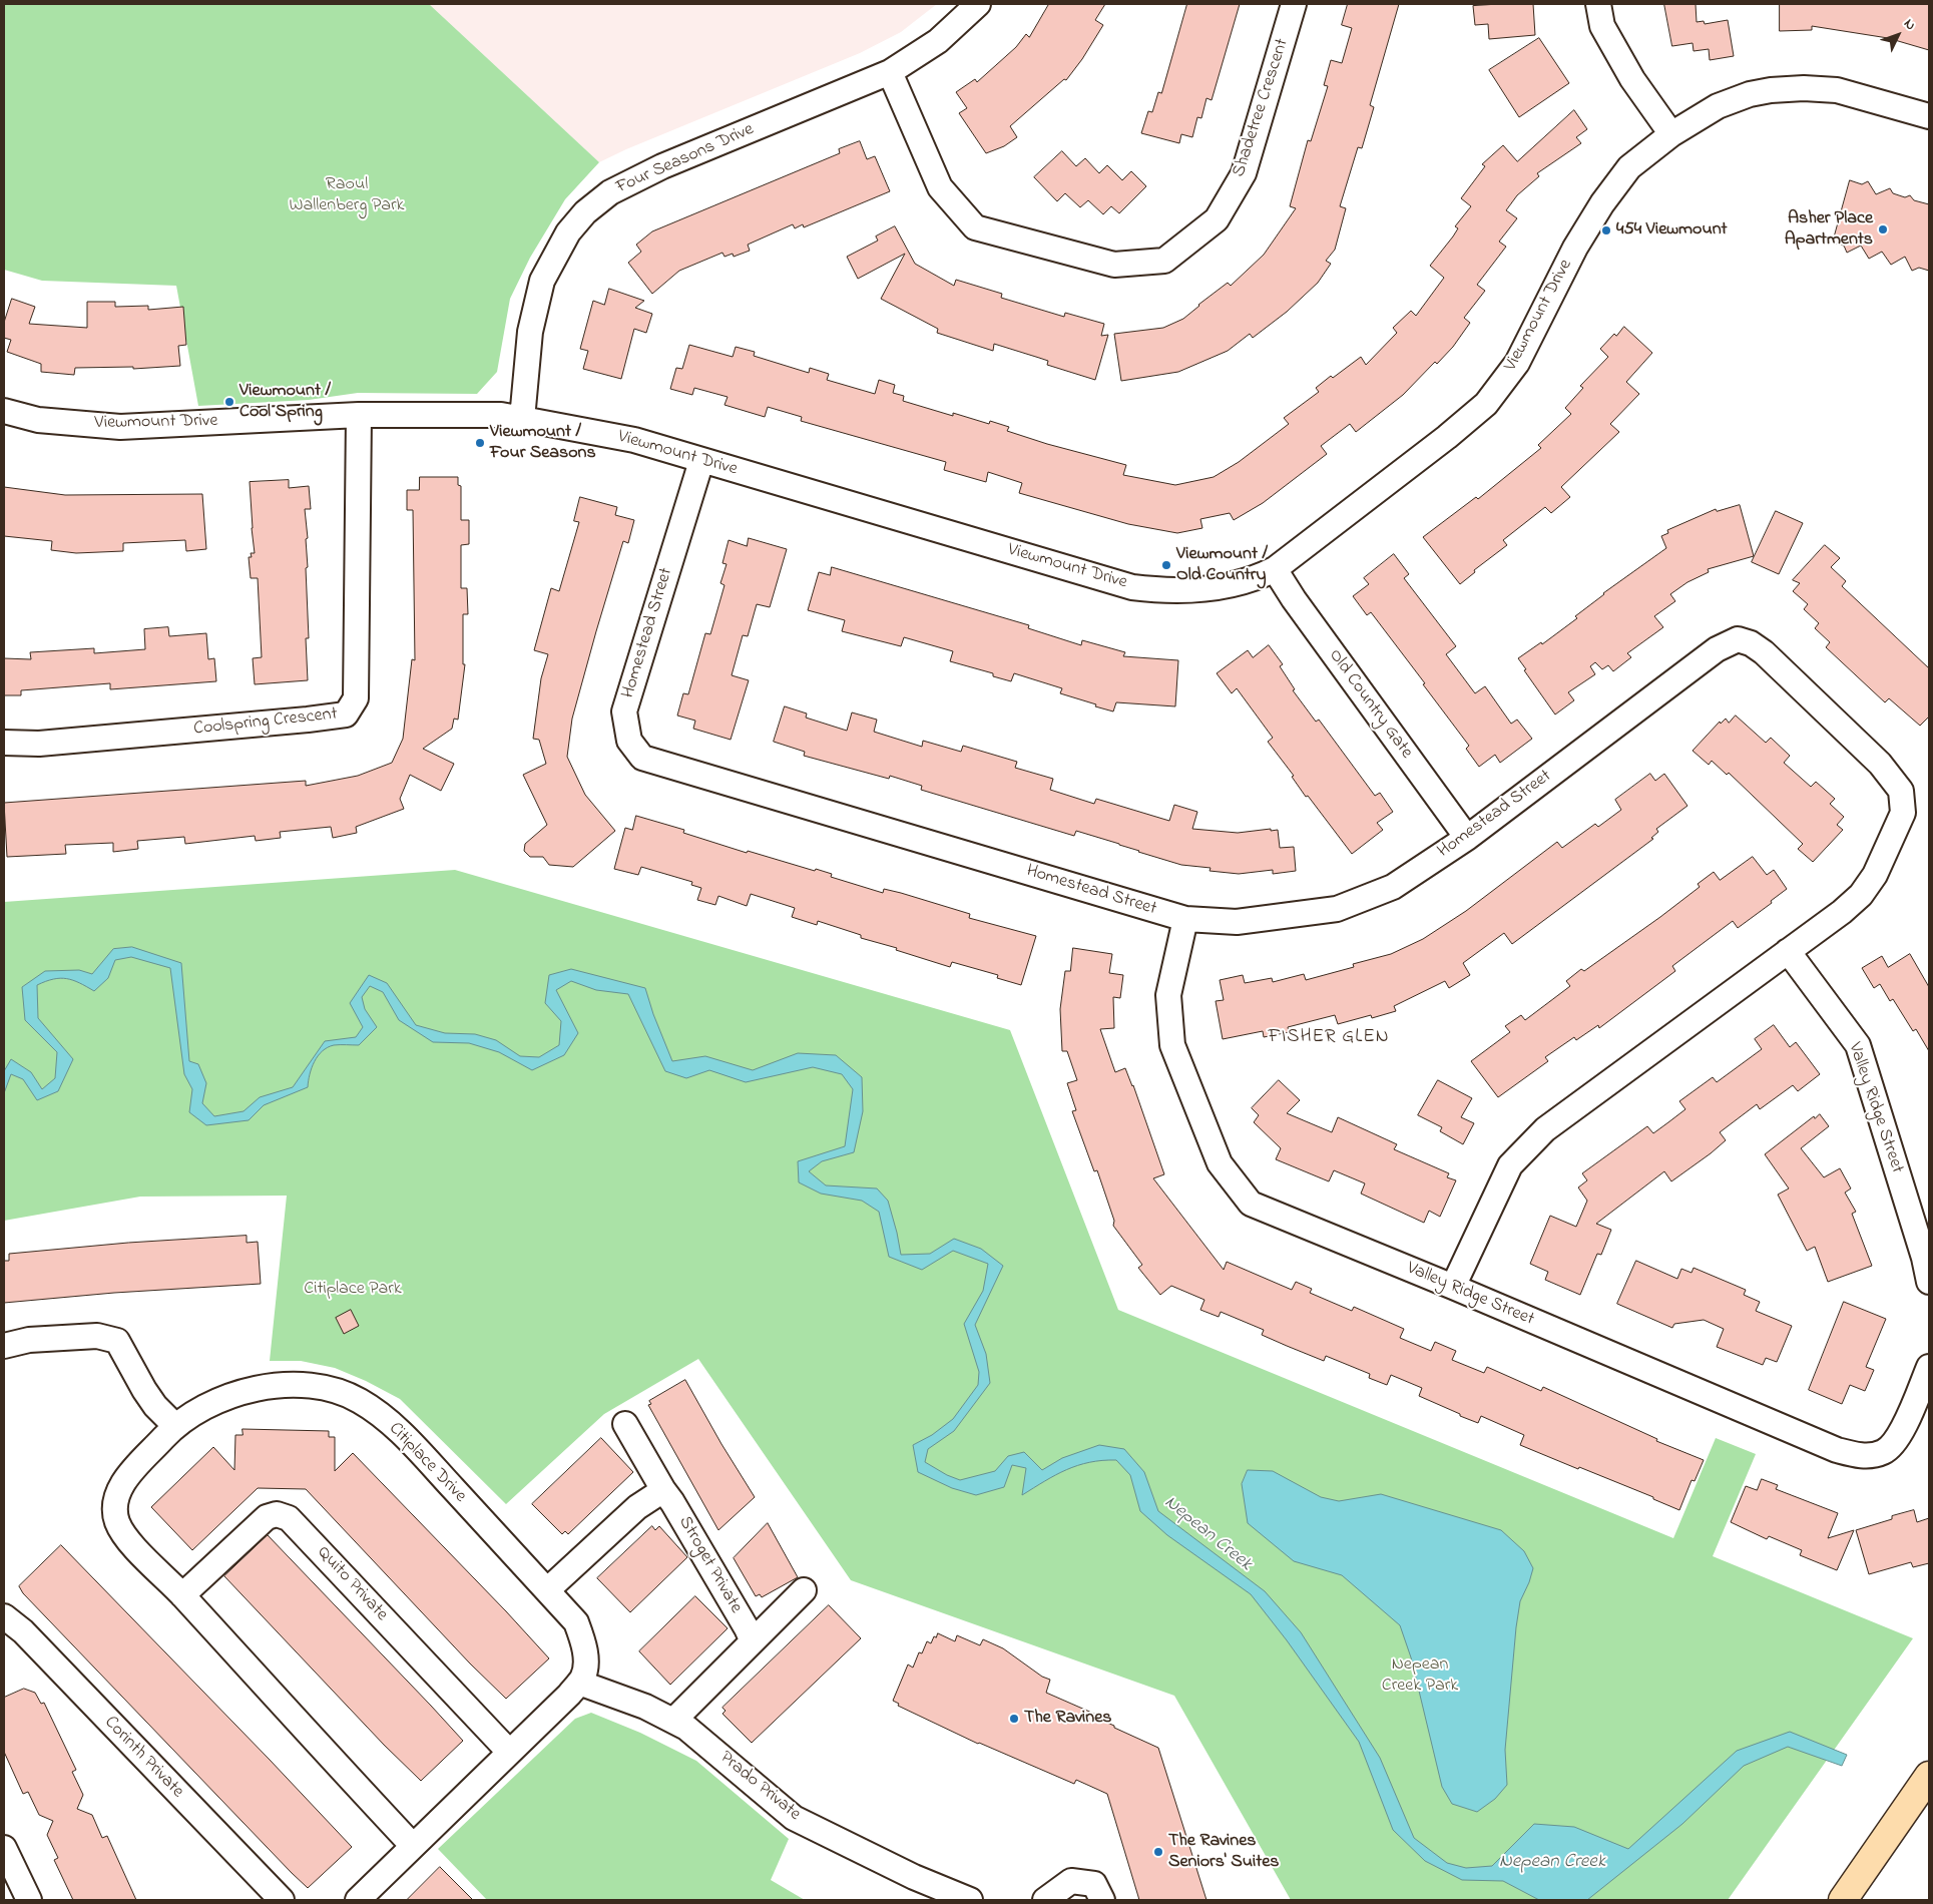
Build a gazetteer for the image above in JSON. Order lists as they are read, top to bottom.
{
  "streets": {
    "street": [
      "Shadetree Crescent",
      "Four Seasons Drive",
      "Viewmount Drive",
      "Homestead Street",
      "Old Country Gate",
      "Coolspring Crescent",
      "Valley Ridge Street",
      "Citiplace Drive",
      "Stroget Private",
      "Quito Private",
      "Corinth Private",
      "Prado Private"
    ]
  },
  "crossings": [
    ["Shadetree Crescent", "Four Seasons Drive"],
    ["Four Seasons Drive", "Viewmount Drive"],
    ["Viewmount Drive", "Homestead Street"],
    ["Viewmount Drive", "Old Country Gate"],
    ["Viewmount Drive", "Coolspring Crescent"],
    ["Homestead Street", "Old Country Gate"],
    ["Homestead Street", "Valley Ridge Street"],
    ["Citiplace Drive", "Quito Private"],
    ["Citiplace Drive", "Prado Private"]
  ],
  "districts": ["FISHER GLEN"],
  "water": ["Nepean Creek"],
  "parks": ["Raoul Wallenberg Park", "Citiplace Park", "Nepean Creek Park"],
  "places": [
    "Asher Place Apartments",
    "454 Viewmount",
    "Viewmount / Cool Spring",
    "Viewmount / Four Seasons",
    "Viewmount / Old Country",
    "The Ravines",
    "The Ravines Seniors' Suites"
  ],
  "north": "top right"
}
